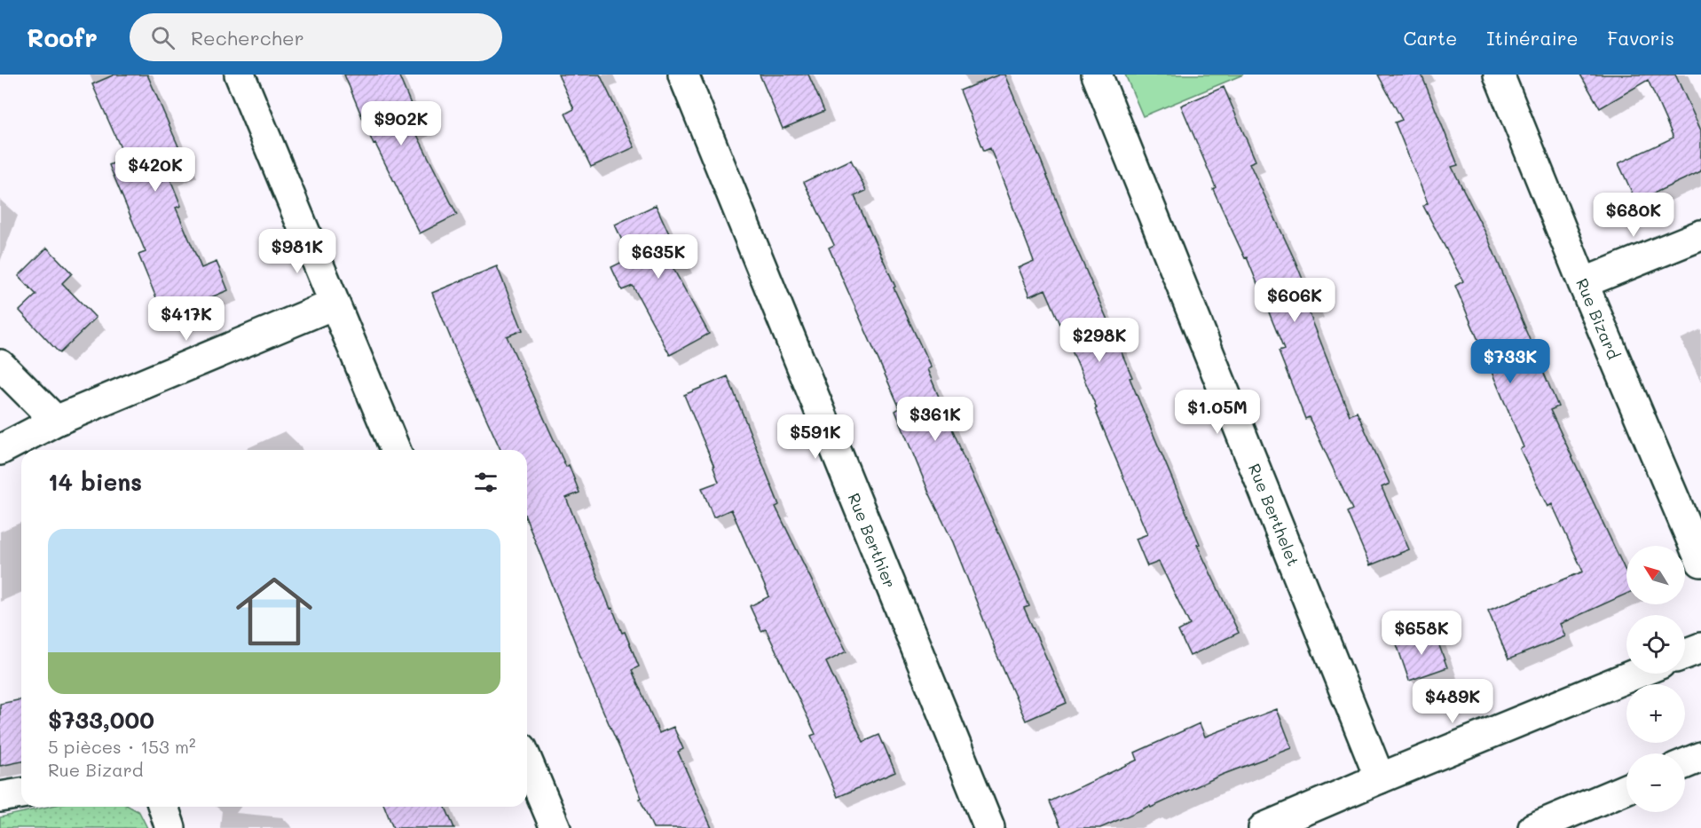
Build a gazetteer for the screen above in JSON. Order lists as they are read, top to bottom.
{
  "streets": {
    "street": ["Rue Bizard", "Rue Berthelet", "Rue Berthier"]
  },
  "north": "top left",
  "page": {
    "header": "Roofr",
    "search": "Rechercher",
    "nav": ["Carte", "Itinéraire", "Favoris"],
    "price": [
      "$902K",
      "$420K",
      "$680K",
      "$981K",
      "$635K",
      "$606K",
      "$417K",
      "$298K",
      "$733K",
      "$1.05M",
      "$361K",
      "$591K",
      "$658K",
      "$489K"
    ],
    "heading": "14 biens",
    "list": [
      {
        "name": "$733,000",
        "note": "5 pièces · 153 m² · Rue Bizard"
      }
    ],
    "map_buttons": ["+", "−"]
  }
}
